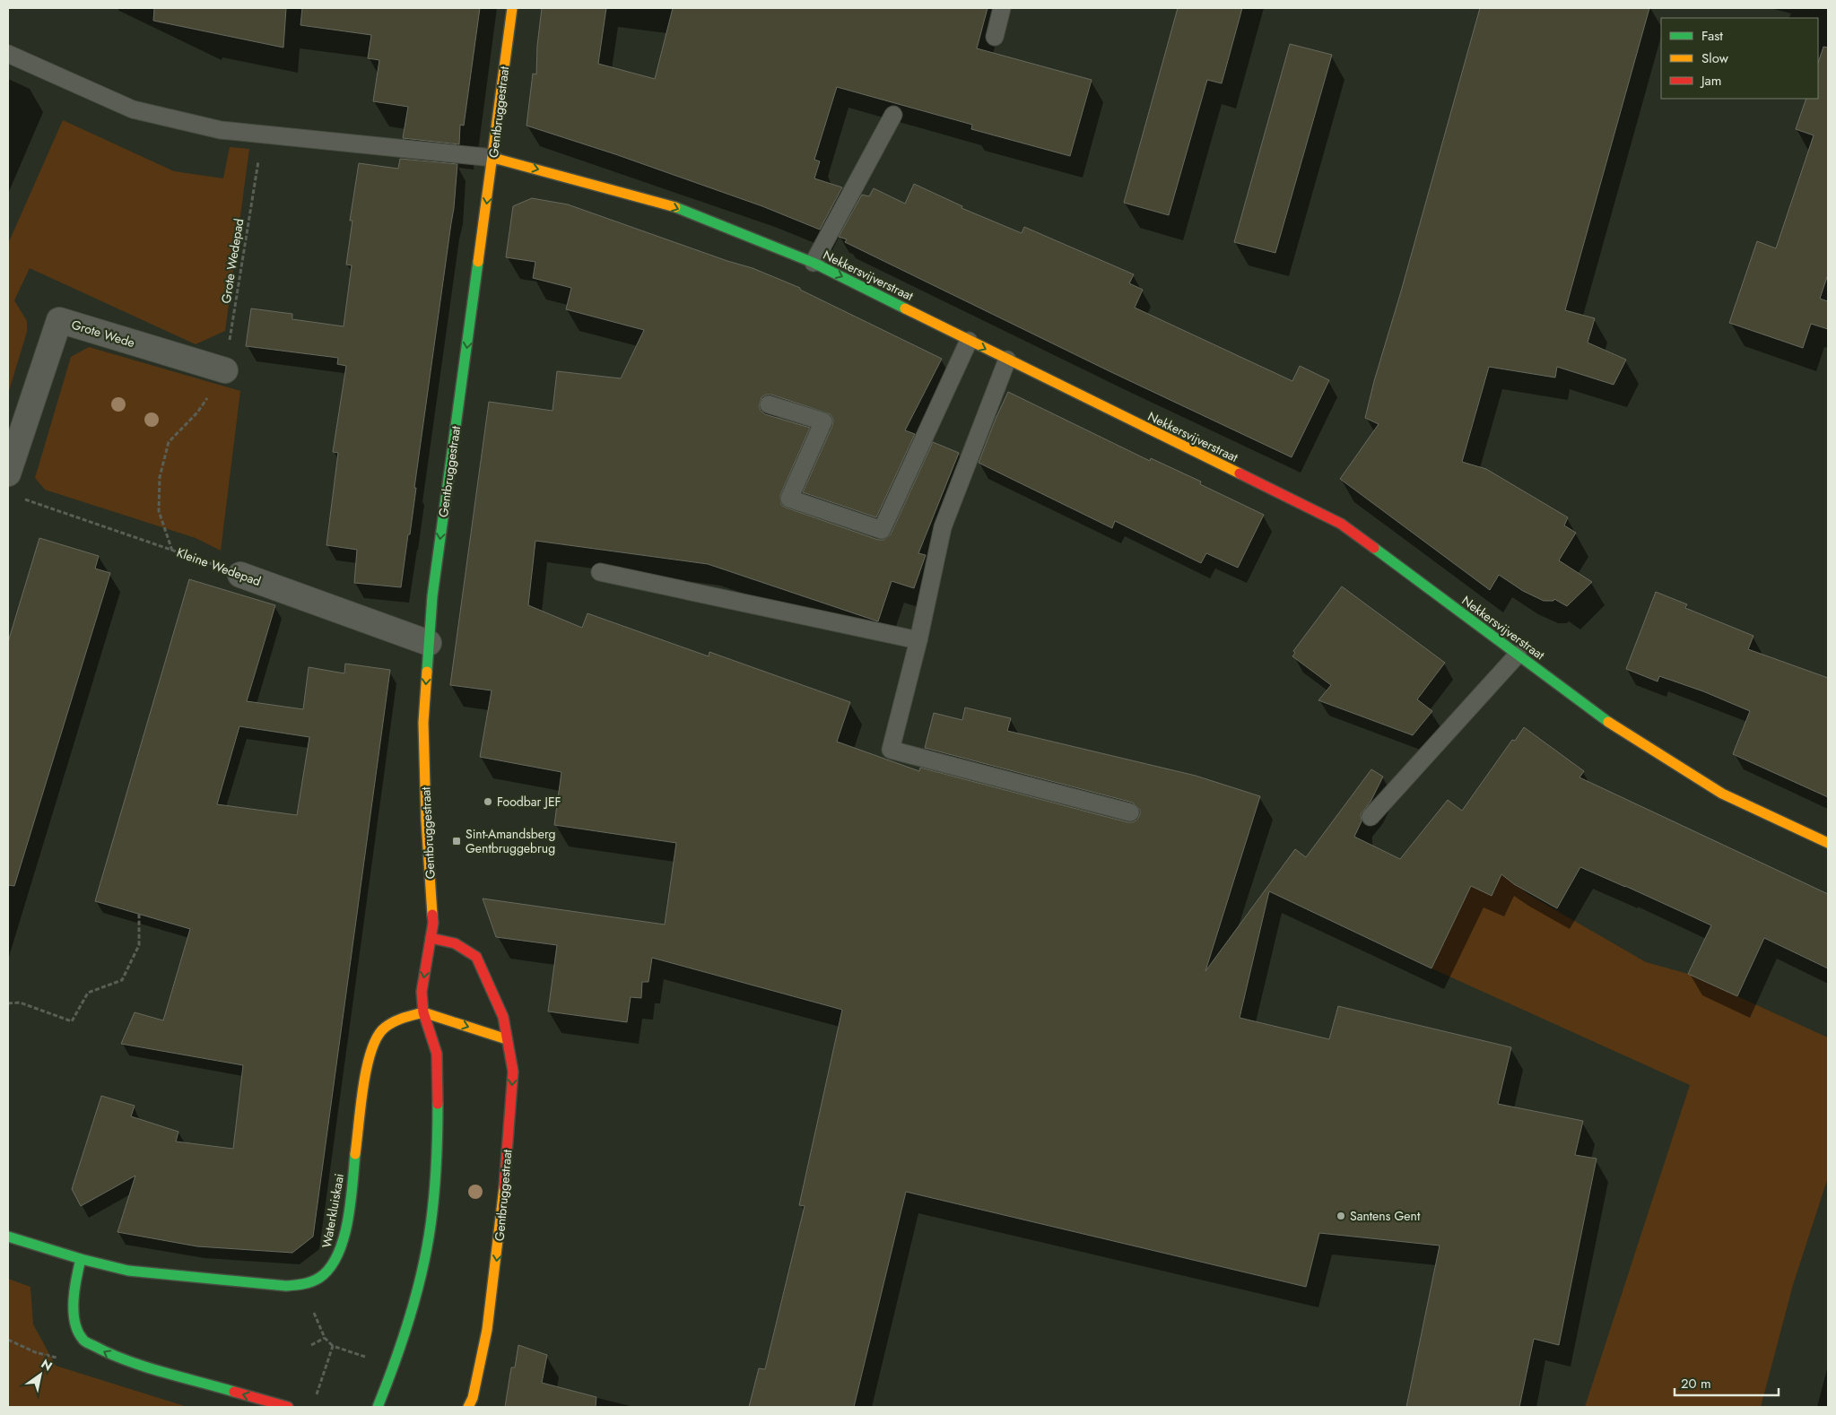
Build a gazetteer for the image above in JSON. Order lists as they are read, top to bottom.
{
  "streets": {
    "street": [
      "Gentbruggestraat",
      "Nekkersvijverstraat",
      "Grote Wede",
      "Kleine Wedepad",
      "Waterkluiskaai"
    ],
    "path": ["Grote Wedepad"]
  },
  "crossings": [
    ["Gentbruggestraat", "Nekkersvijverstraat"],
    ["Gentbruggestraat", "Kleine Wedepad"],
    ["Gentbruggestraat", "Waterkluiskaai"],
    ["Grote Wedepad", "Grote Wede"]
  ],
  "one_way": ["Gentbruggestraat", "Nekkersvijverstraat"],
  "places": {
    "other": ["Foodbar JEF", "Santens Gent"],
    "transit": ["Sint-Amandsberg Gentbruggebrug"]
  },
  "legend": ["Fast", "Slow", "Jam"],
  "scale_bar": "20 m",
  "north": "top right"
}
